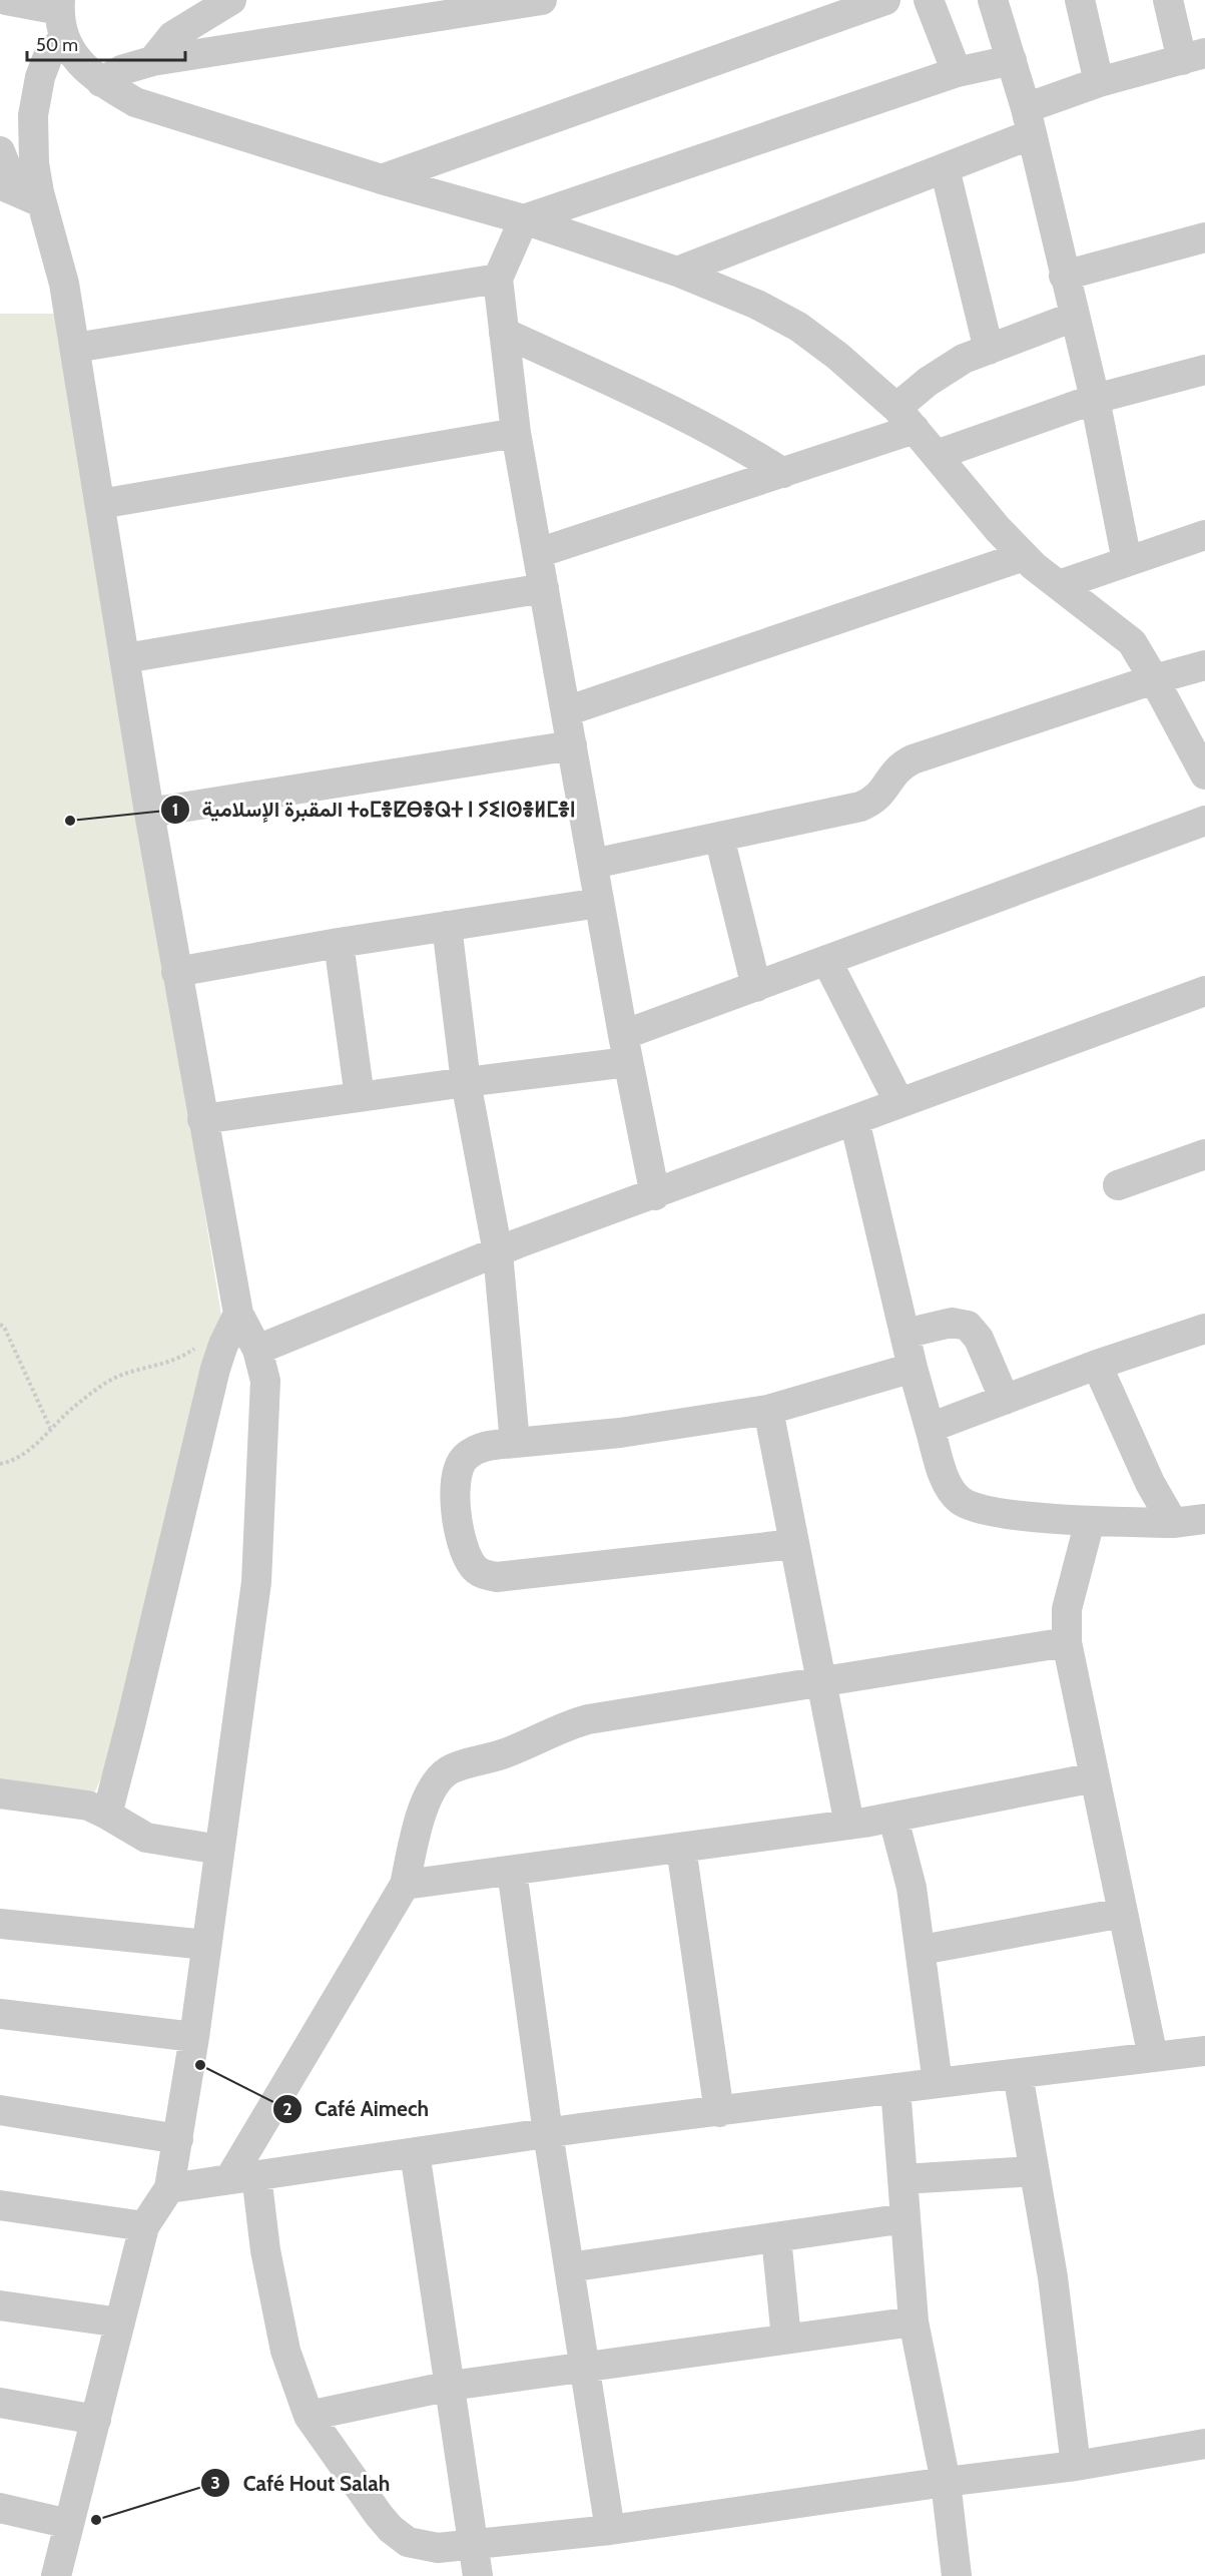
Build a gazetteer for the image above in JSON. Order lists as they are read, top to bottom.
{
  "places": ["المقبرة الإسلامية ⵜⴰⵎⴻⵇⴱⴻⵕⵜ ⵏ ⵢⵉⵏⵙⴻⵍⵎⴻⵏ", "Café Aimech", "Café Hout Salah"],
  "scale_bar": "50 m"
}
